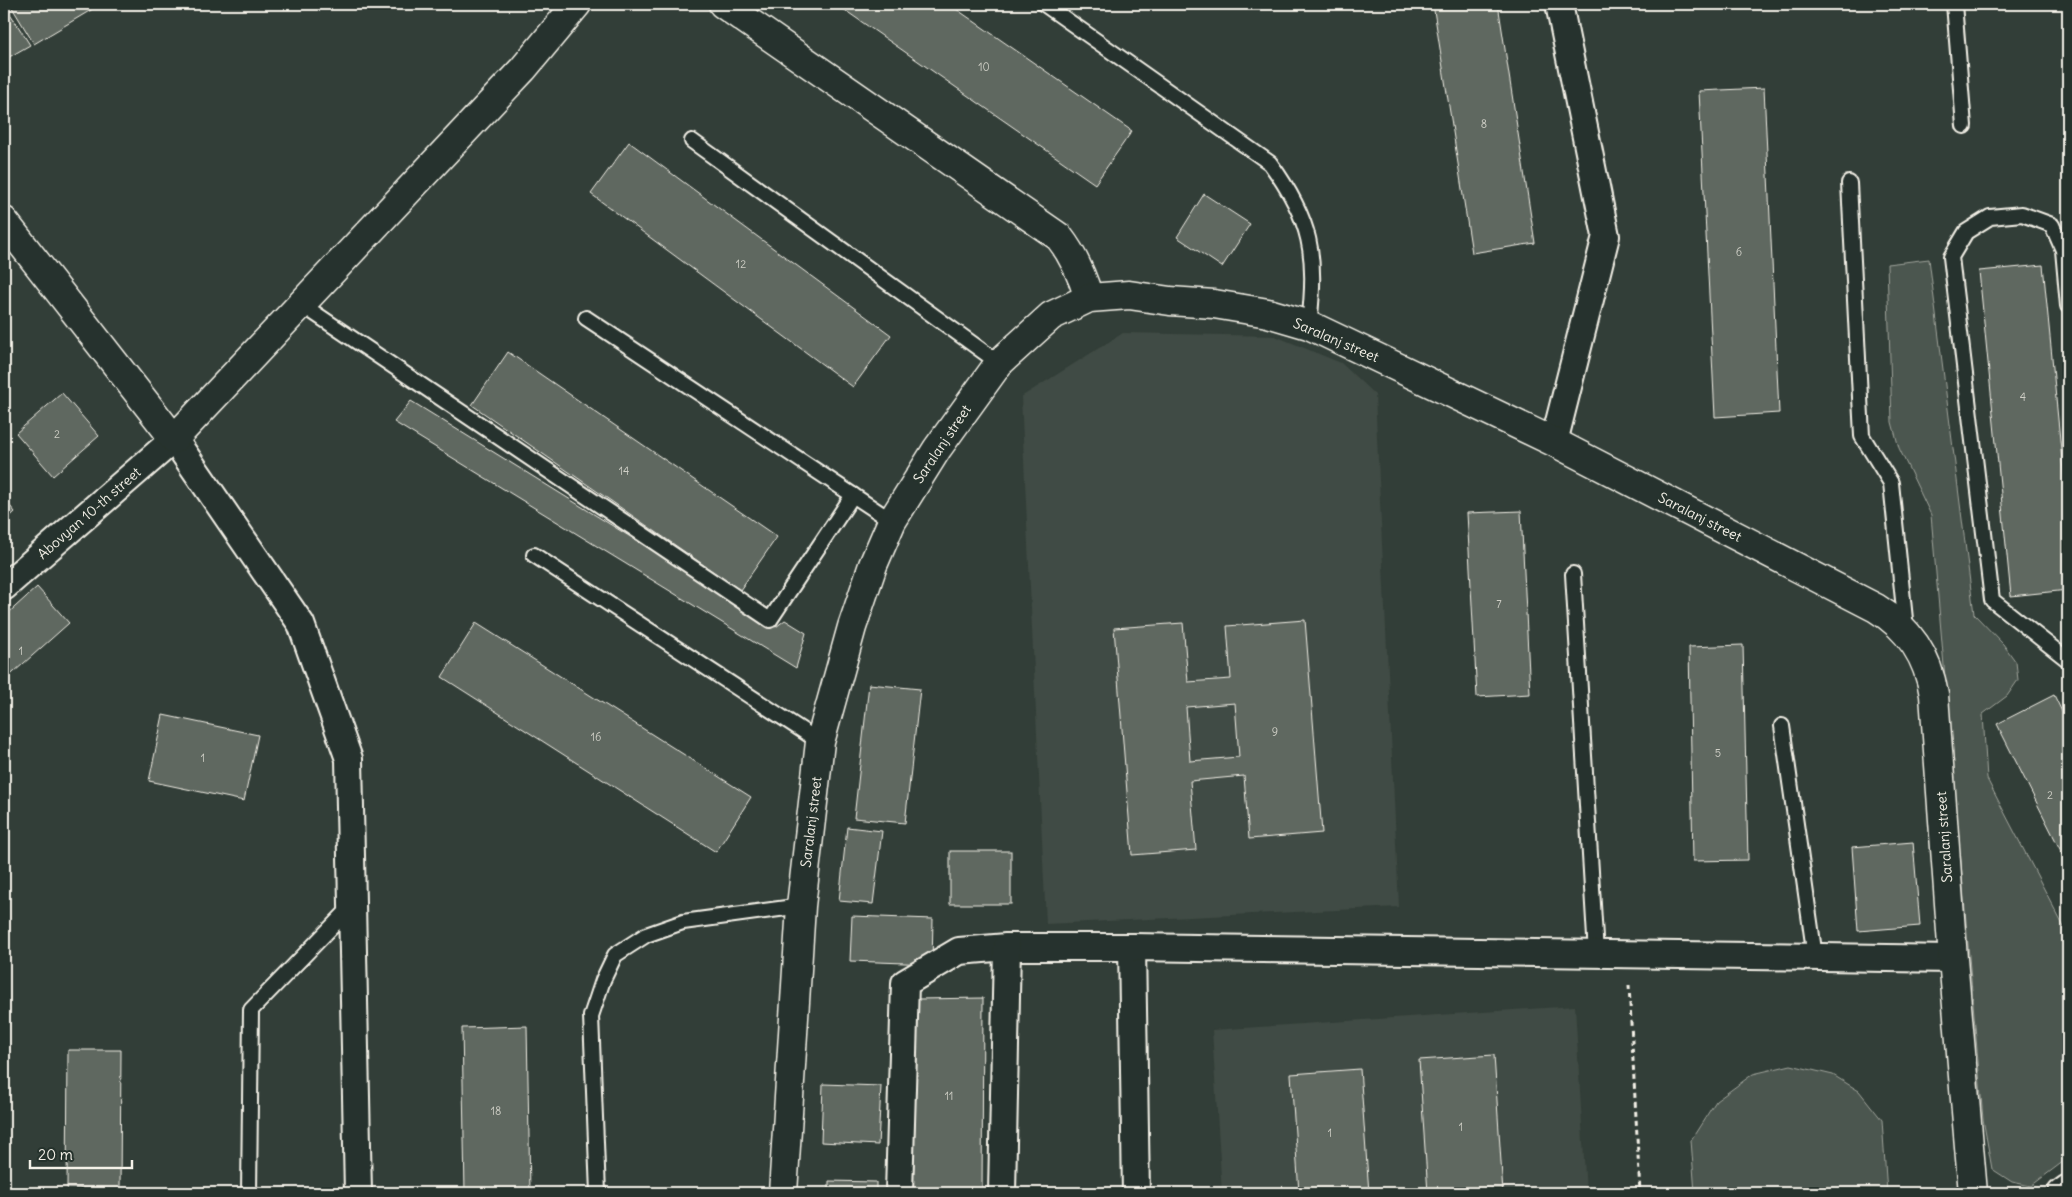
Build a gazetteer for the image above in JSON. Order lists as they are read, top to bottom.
{
  "streets": {
    "street": ["Saralanj street", "Abovyan 10-th street"]
  },
  "house_numbers": [
    "10",
    "8",
    "6",
    "12",
    "4",
    "2",
    "14",
    "7",
    "1",
    "9",
    "16",
    "5",
    "1",
    "2",
    "11",
    "18",
    "1",
    "1"
  ],
  "scale_bar": "20 m"
}
